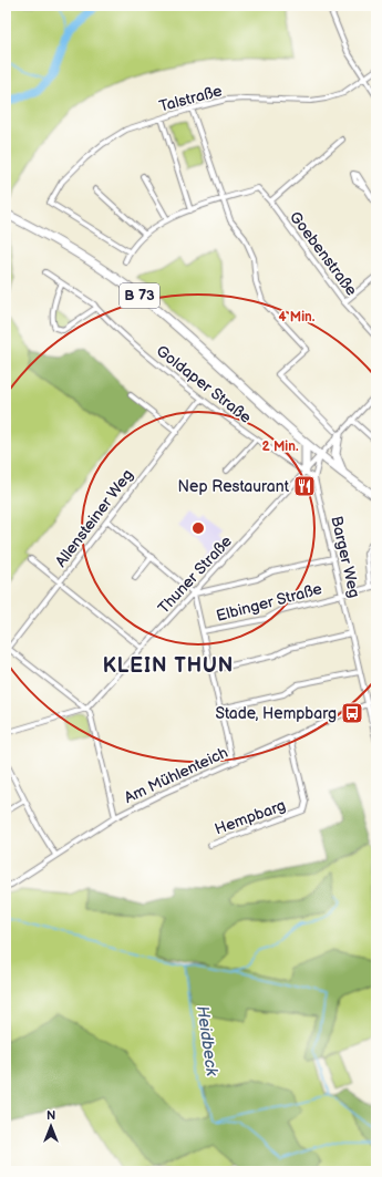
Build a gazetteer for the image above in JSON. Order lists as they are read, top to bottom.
{
  "streets": {
    "main road": ["B 73"],
    "street": [
      "Talstraße",
      "Goebenstraße",
      "Goldaper Straße",
      "Allensteiner Weg",
      "Barger Weg",
      "Thuner Straße",
      "Elbinger Straße",
      "Am Mühlenteich",
      "Hempbarg"
    ]
  },
  "crossings": [
    ["B 73", "Barger Weg"],
    ["B 73", "Thuner Straße"],
    ["Goldaper Straße", "Allensteiner Weg"],
    ["Goldaper Straße", "Barger Weg"],
    ["Goldaper Straße", "Thuner Straße"],
    ["Barger Weg", "Thuner Straße"],
    ["Barger Weg", "Elbinger Straße"],
    ["Barger Weg", "Am Mühlenteich"],
    ["Am Mühlenteich", "Hempbarg"]
  ],
  "districts": ["KLEIN THUN"],
  "water": ["Heidbeck"],
  "places": {
    "restaurant": ["Nep Restaurant"],
    "bus stop": ["Stade, Hempbarg"]
  },
  "north": "top",
  "rings": ["4 Min.", "2 Min."]
}
